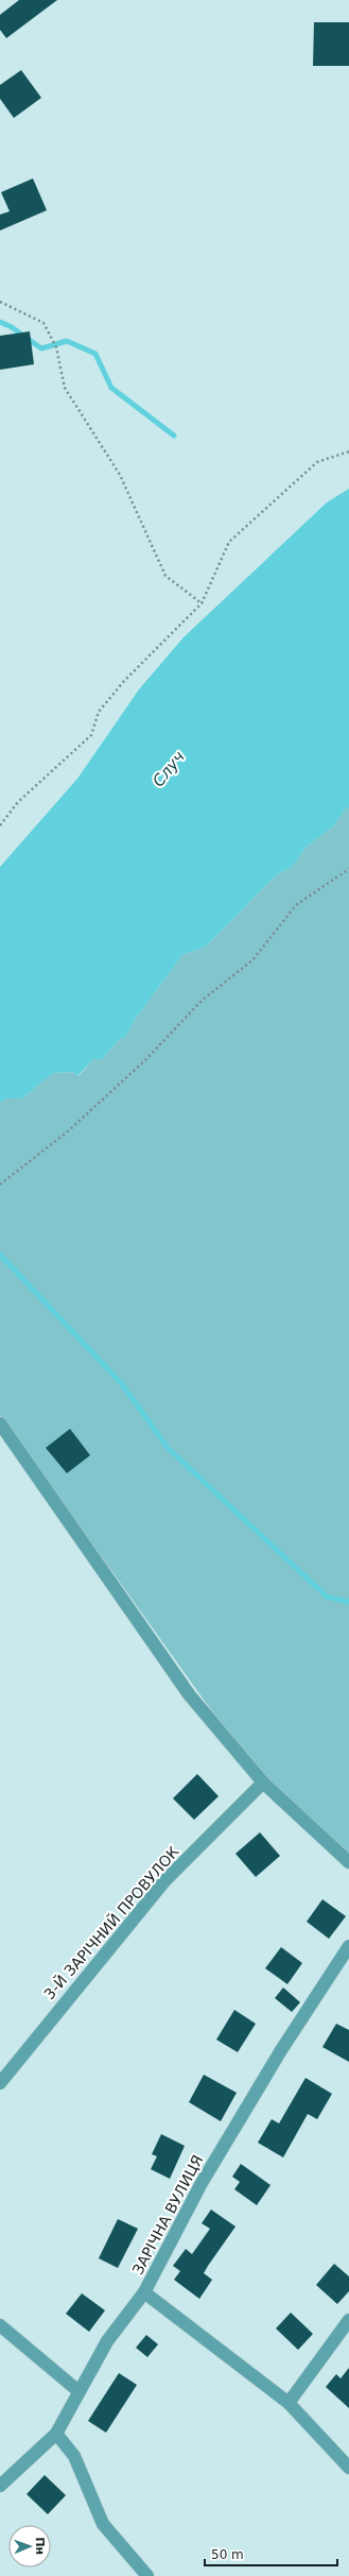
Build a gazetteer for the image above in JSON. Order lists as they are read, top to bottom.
{
  "streets": {
    "street": ["3-Й ЗАРІЧНИЙ ПРОВУЛОК", "ЗАРІЧНА ВУЛИЦЯ"]
  },
  "water": ["Случ"],
  "scale_bar": "50 m",
  "north": "right"
}
